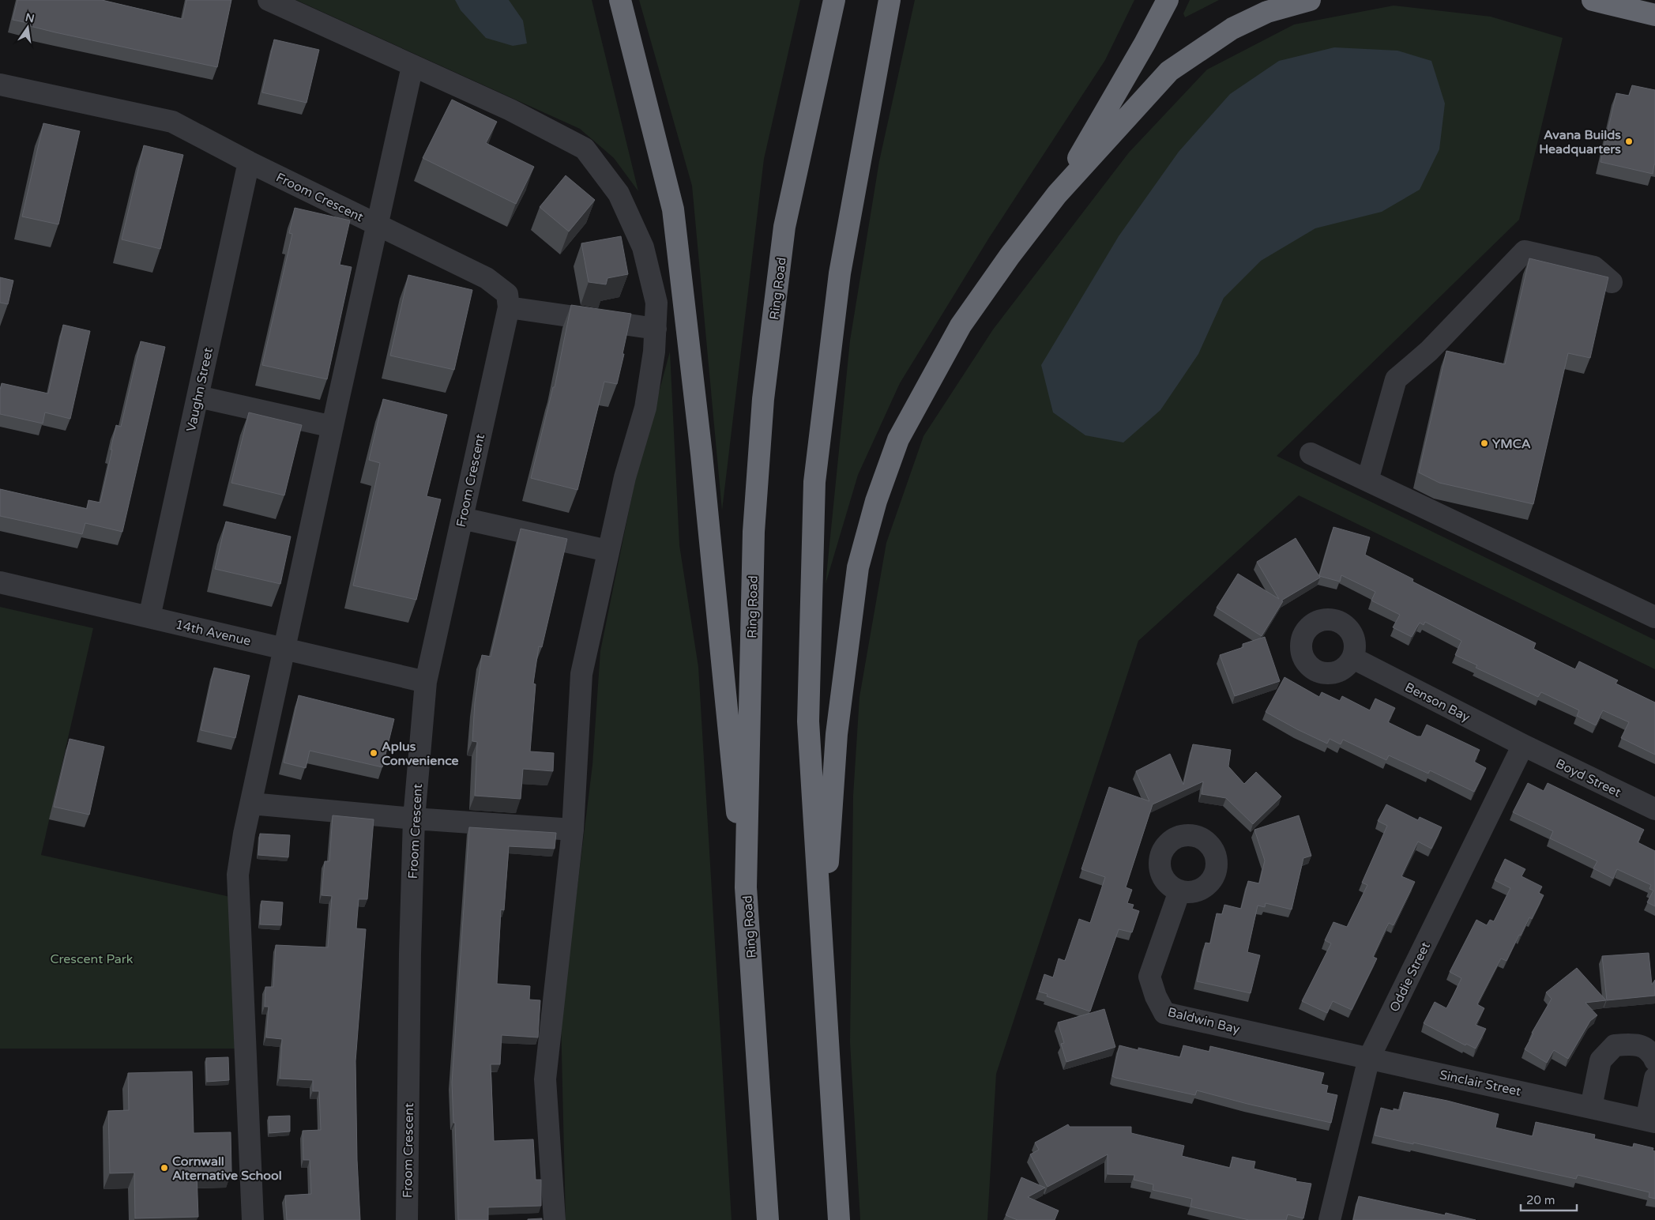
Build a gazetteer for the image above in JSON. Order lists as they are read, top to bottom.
{
  "streets": {
    "highway": ["Ring Road"],
    "street": [
      "Froom Crescent",
      "Vaughn Street",
      "14th Avenue",
      "Benson Bay",
      "Boyd Street",
      "Oddie Street",
      "Baldwin Bay",
      "Sinclair Street"
    ]
  },
  "crossings": [
    ["Froom Crescent", "Vaughn Street"],
    ["Froom Crescent", "14th Avenue"],
    ["Vaughn Street", "14th Avenue"],
    ["Benson Bay", "Boyd Street"],
    ["Benson Bay", "Oddie Street"],
    ["Boyd Street", "Oddie Street"],
    ["Oddie Street", "Baldwin Bay"],
    ["Oddie Street", "Sinclair Street"],
    ["Baldwin Bay", "Sinclair Street"]
  ],
  "parks": ["Crescent Park"],
  "places": [
    "Avana Builds Headquarters",
    "YMCA",
    "Aplus Convenience",
    "Cornwall Alternative School"
  ],
  "scale_bar": "20 m",
  "north": "top"
}
